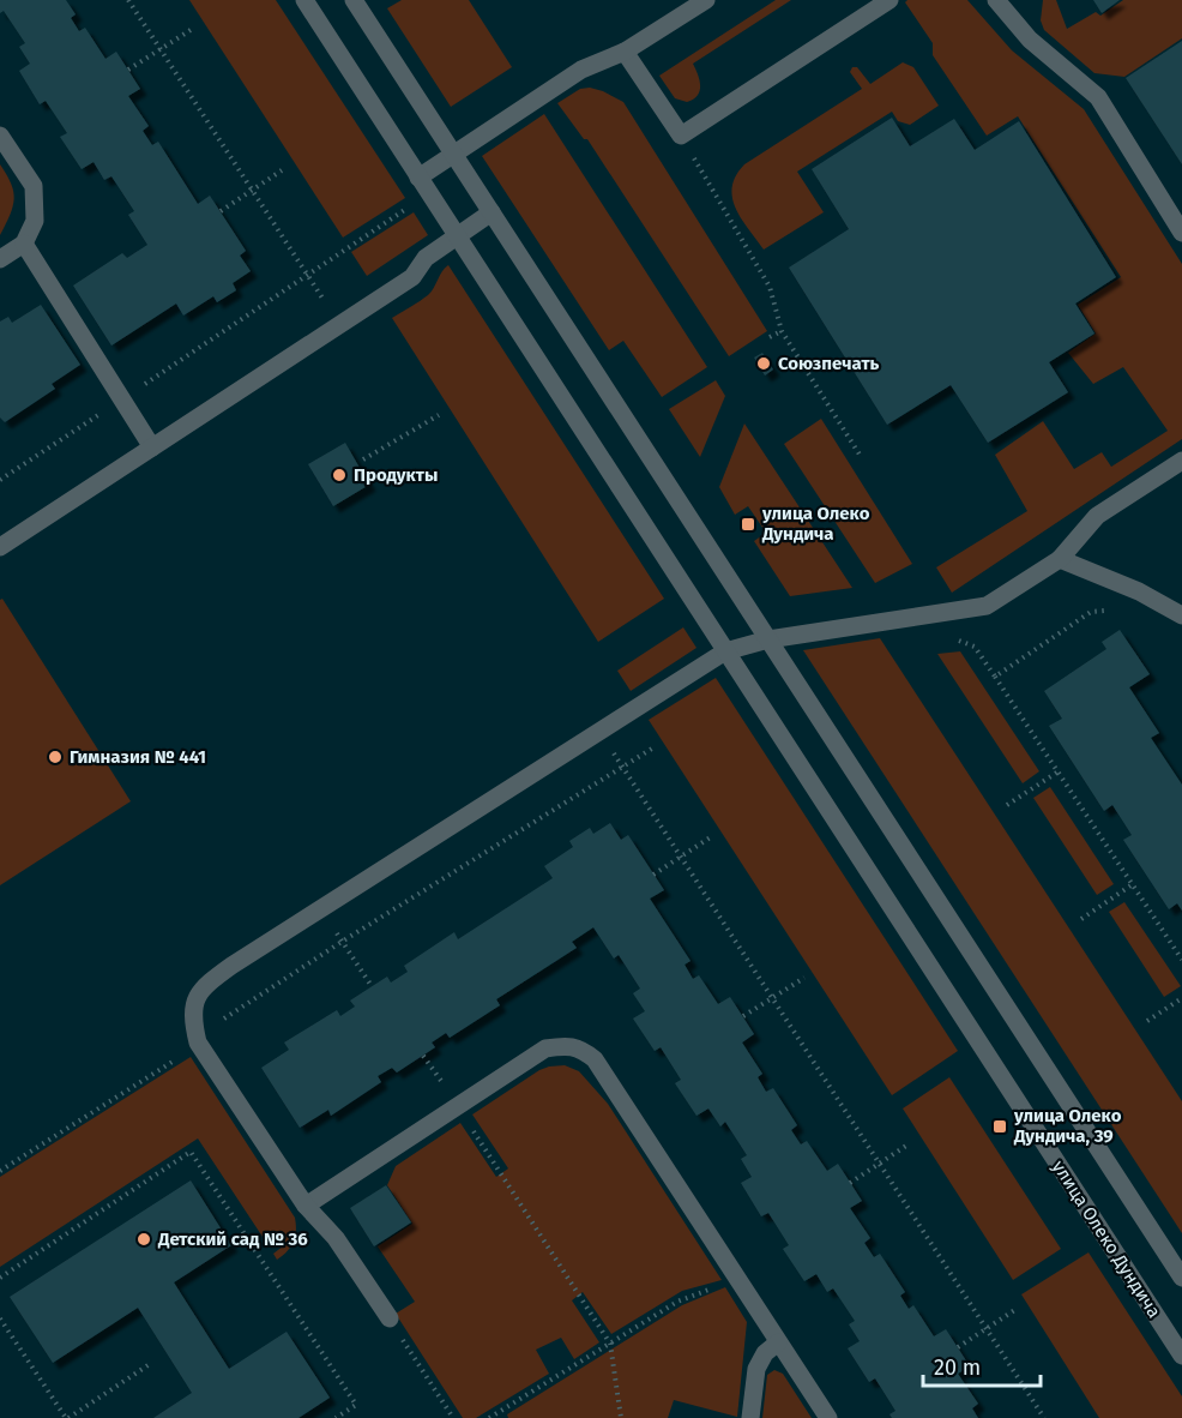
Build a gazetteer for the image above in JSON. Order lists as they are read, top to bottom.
{
  "streets": {
    "street": ["улица Олеко Дундича"]
  },
  "places": {
    "other": [
      "Союзпечать",
      "Продукты",
      "Гимназия № 441",
      "Детский сад № 36"
    ],
    "transit": ["улица Олеко Дундича", "улица Олеко Дундича, 39"]
  },
  "scale_bar": "20 m"
}
